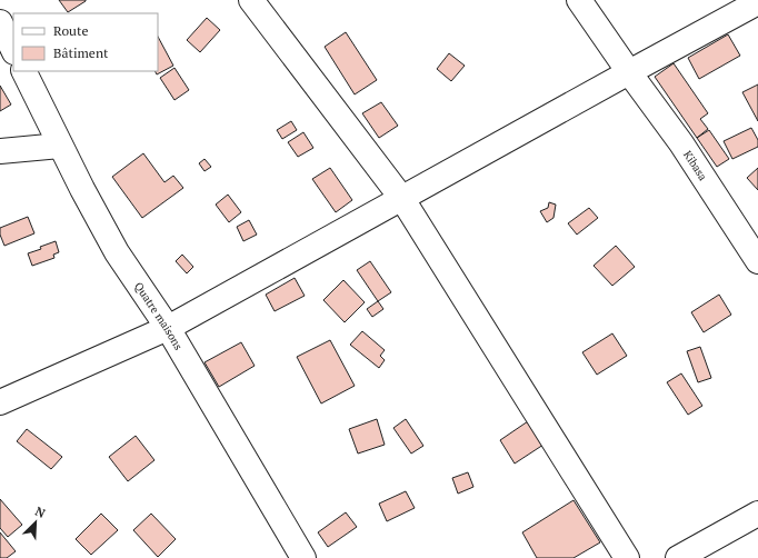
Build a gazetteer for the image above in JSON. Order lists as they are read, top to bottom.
{
  "streets": {
    "street": ["Kibasa", "Quatre maisons"]
  },
  "legend": ["Route", "Bâtiment"],
  "north": "top right"
}
